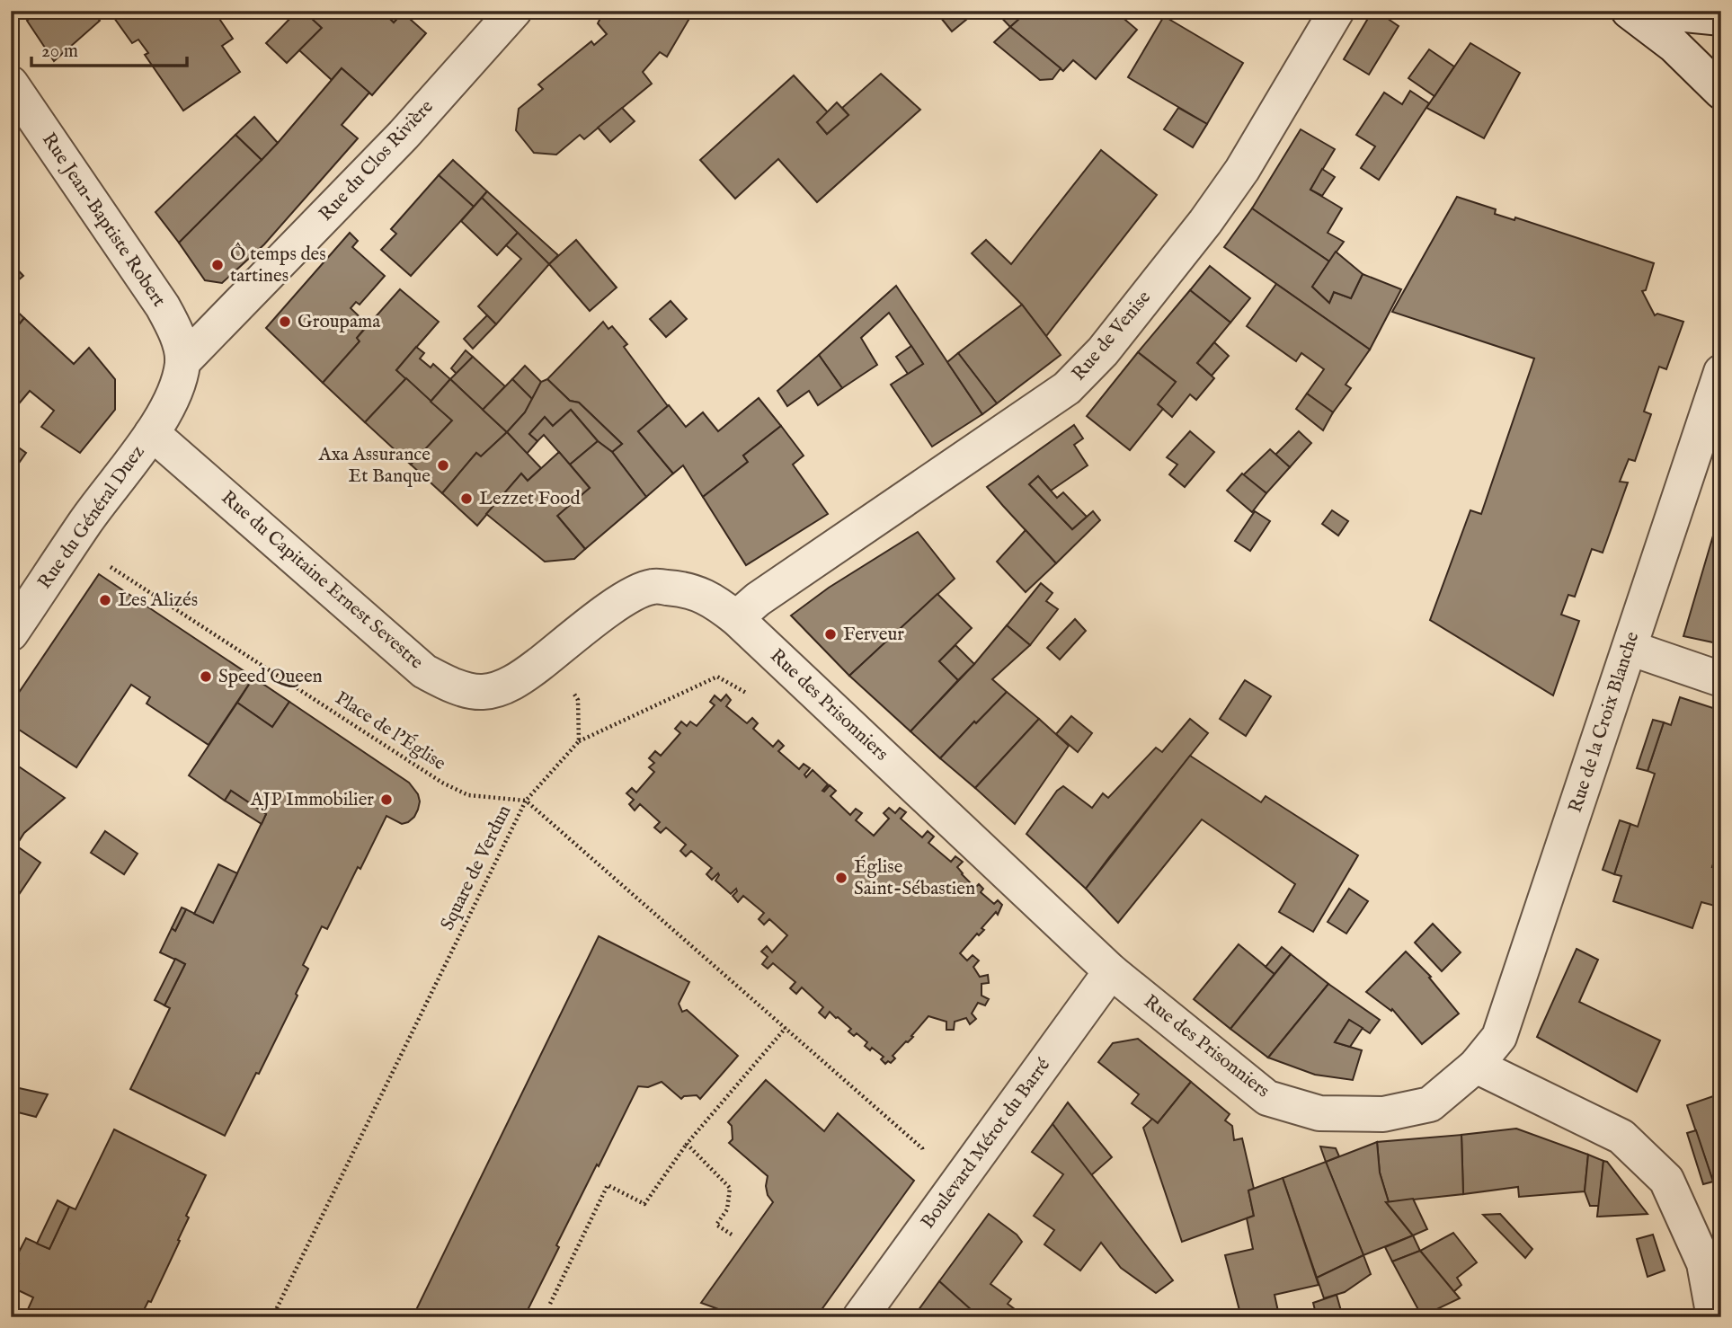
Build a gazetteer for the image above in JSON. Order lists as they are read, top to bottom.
{
  "streets": {
    "street": [
      "Rue du Clos Rivière",
      "Rue Jean-Baptiste Robert",
      "Rue de Venise",
      "Rue du Général Duez",
      "Rue du Capitaine Ernest Sevestre",
      "Rue des Prisonniers",
      "Rue de la Croix Blanche",
      "Boulevard Mérot du Barré"
    ],
    "path": ["Place de l'Église", "Square de Verdun"]
  },
  "crossings": [
    ["Rue du Clos Rivière", "Rue Jean-Baptiste Robert"],
    ["Rue de Venise", "Rue du Capitaine Ernest Sevestre"],
    ["Rue de Venise", "Rue des Prisonniers"],
    ["Rue du Général Duez", "Rue du Capitaine Ernest Sevestre"],
    ["Rue du Général Duez", "Place de l'Église"],
    ["Rue du Capitaine Ernest Sevestre", "Rue des Prisonniers"],
    ["Rue des Prisonniers", "Rue de la Croix Blanche"],
    ["Rue des Prisonniers", "Boulevard Mérot du Barré"],
    ["Place de l'Église", "Square de Verdun"]
  ],
  "places": [
    "Ô temps des tartines",
    "Groupama",
    "Axa Assurance Et Banque",
    "Lezzet Food",
    "Les Alizés",
    "Ferveur",
    "Speed Queen",
    "AJP Immobilier",
    "Église Saint-Sébastien"
  ],
  "scale_bar": "20 m"
}
